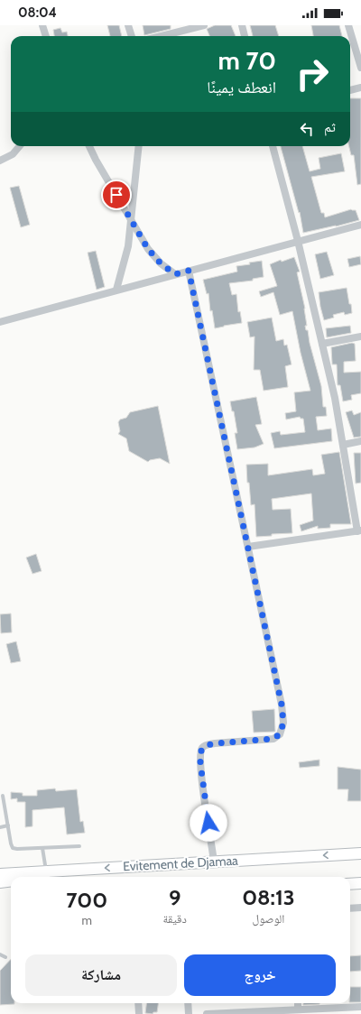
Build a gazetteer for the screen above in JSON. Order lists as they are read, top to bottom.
{
  "streets": {
    "main road": ["Evitement de Djamaa"]
  },
  "one_way": ["Evitement de Djamaa"],
  "page": {
    "status": "08:04",
    "turn": ["70 m", "انعطف يمينًا"],
    "then": "ثم",
    "eta": [
      "08:13",
      "الوصول",
      "9",
      "دقيقة",
      "700",
      "m"
    ],
    "buttons": ["خروج", "مشاركة"]
  }
}
